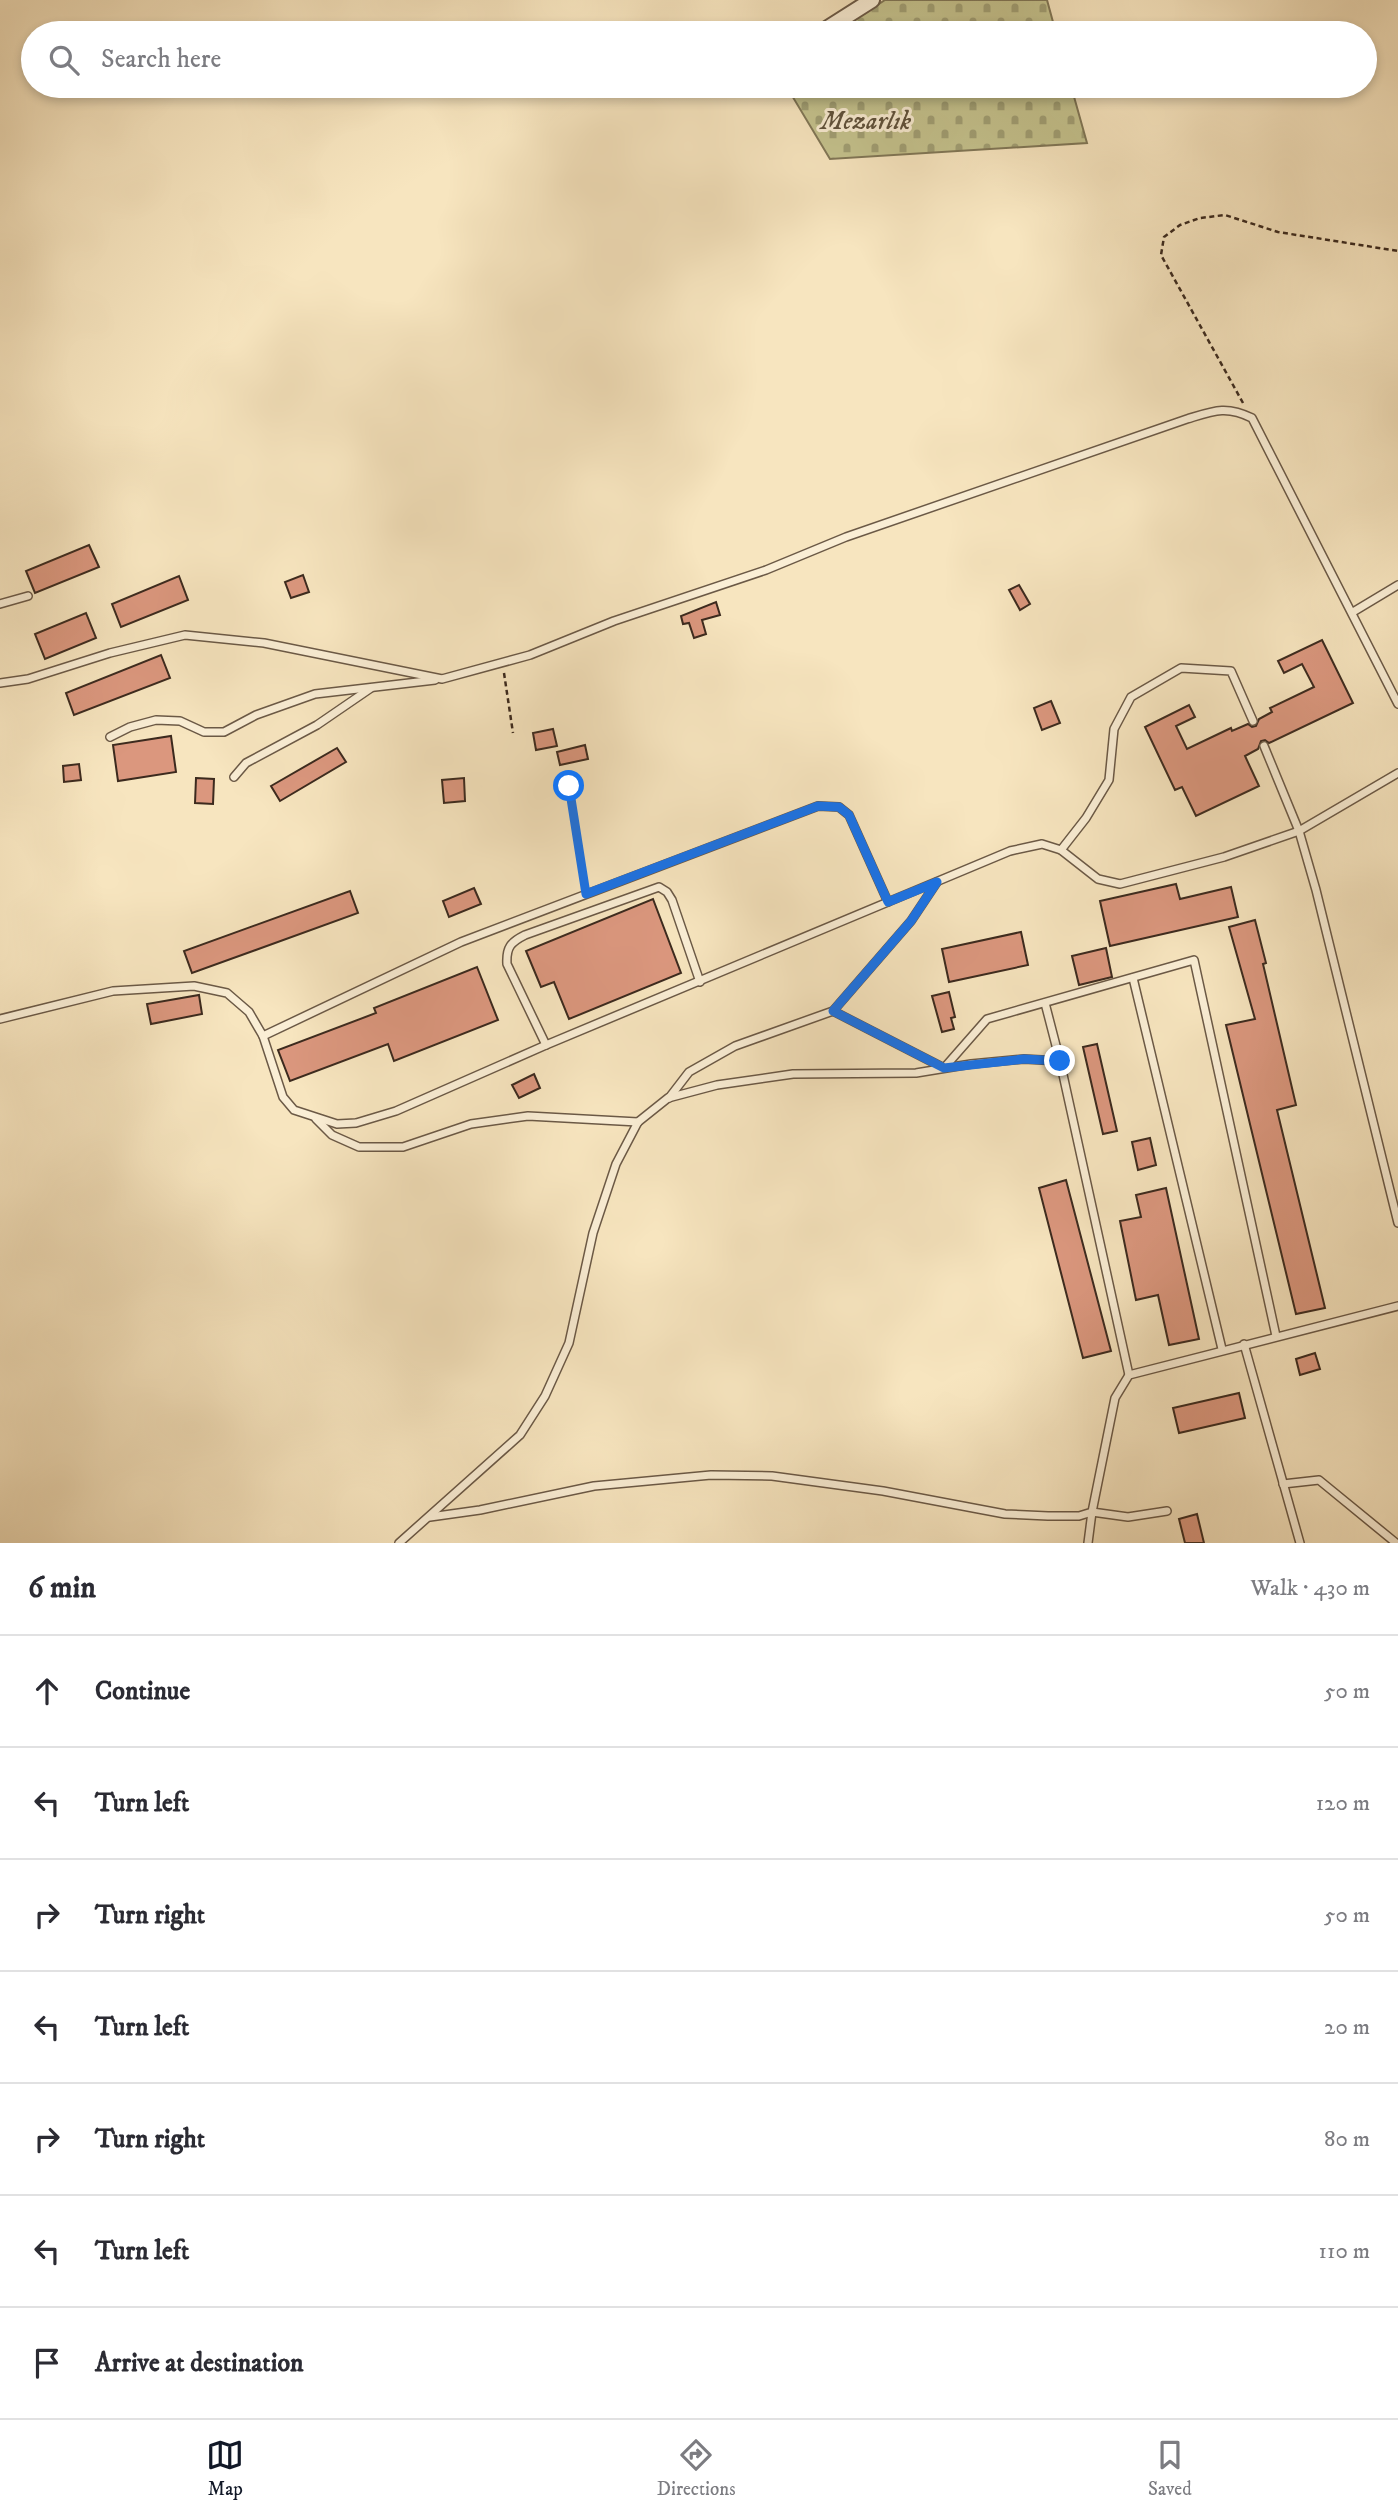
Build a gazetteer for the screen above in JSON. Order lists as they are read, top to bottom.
{
  "parks": ["Mezarlık"],
  "page": {
    "search": "Search here",
    "heading": ["6 min", "Walk · 430 m"],
    "list": [
      ["Continue", "50 m"],
      ["Turn left", "120 m"],
      ["Turn right", "50 m"],
      ["Turn left", "20 m"],
      ["Turn right", "80 m"],
      ["Turn left", "110 m"],
      "Arrive at destination"
    ],
    "nav": ["Map", "Directions", "Saved"]
  }
}
